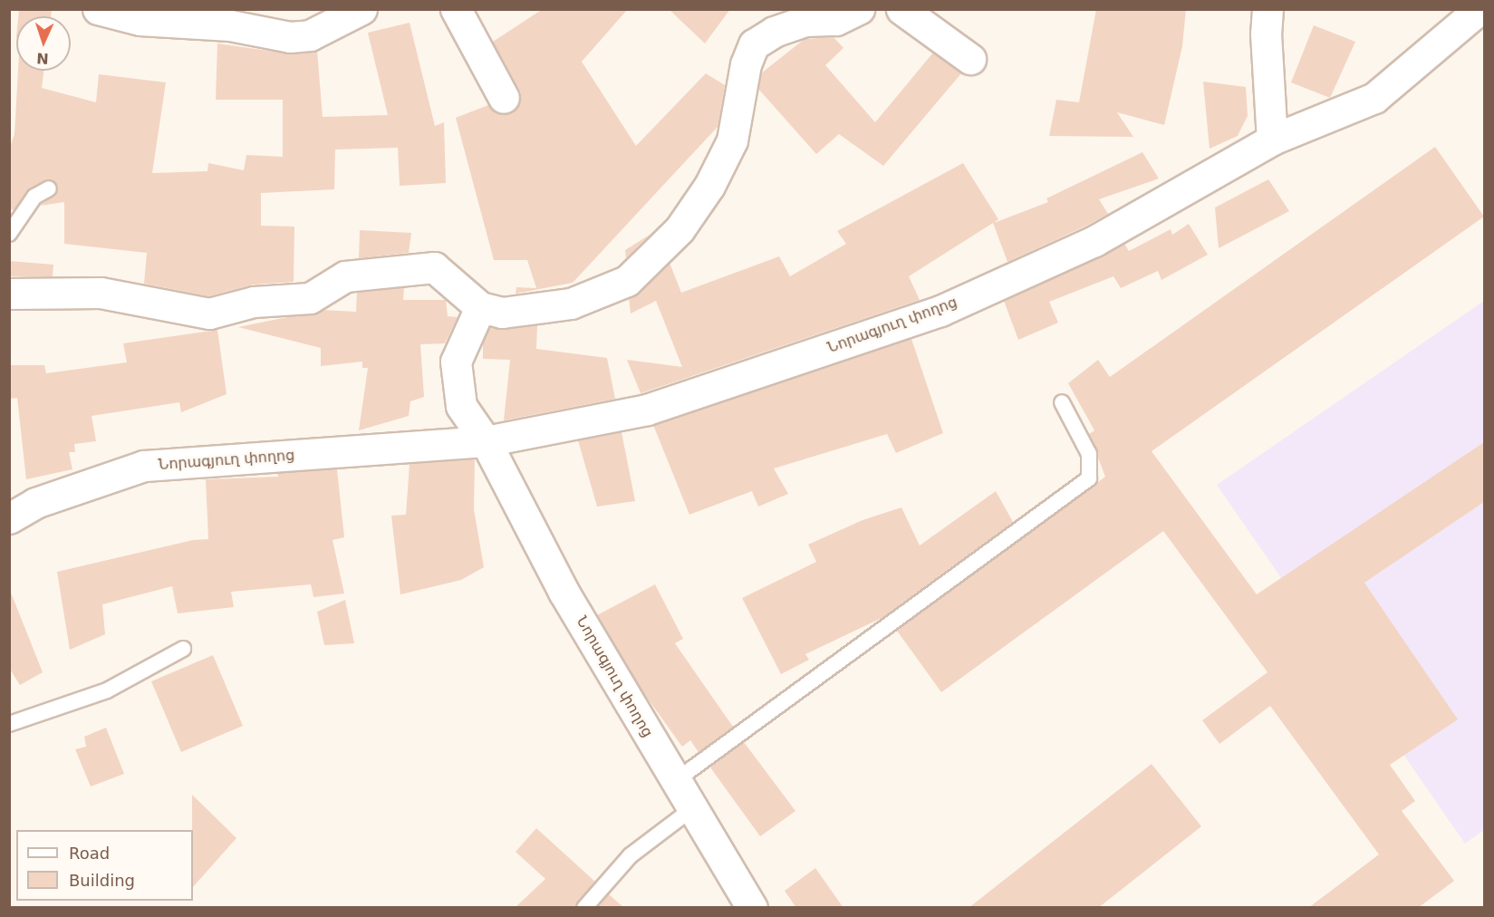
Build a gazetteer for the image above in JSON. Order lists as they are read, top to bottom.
{
  "streets": {
    "street": ["Նորագյուղ փողոց"]
  },
  "legend": ["Road", "Building"],
  "north": "bottom"
}
